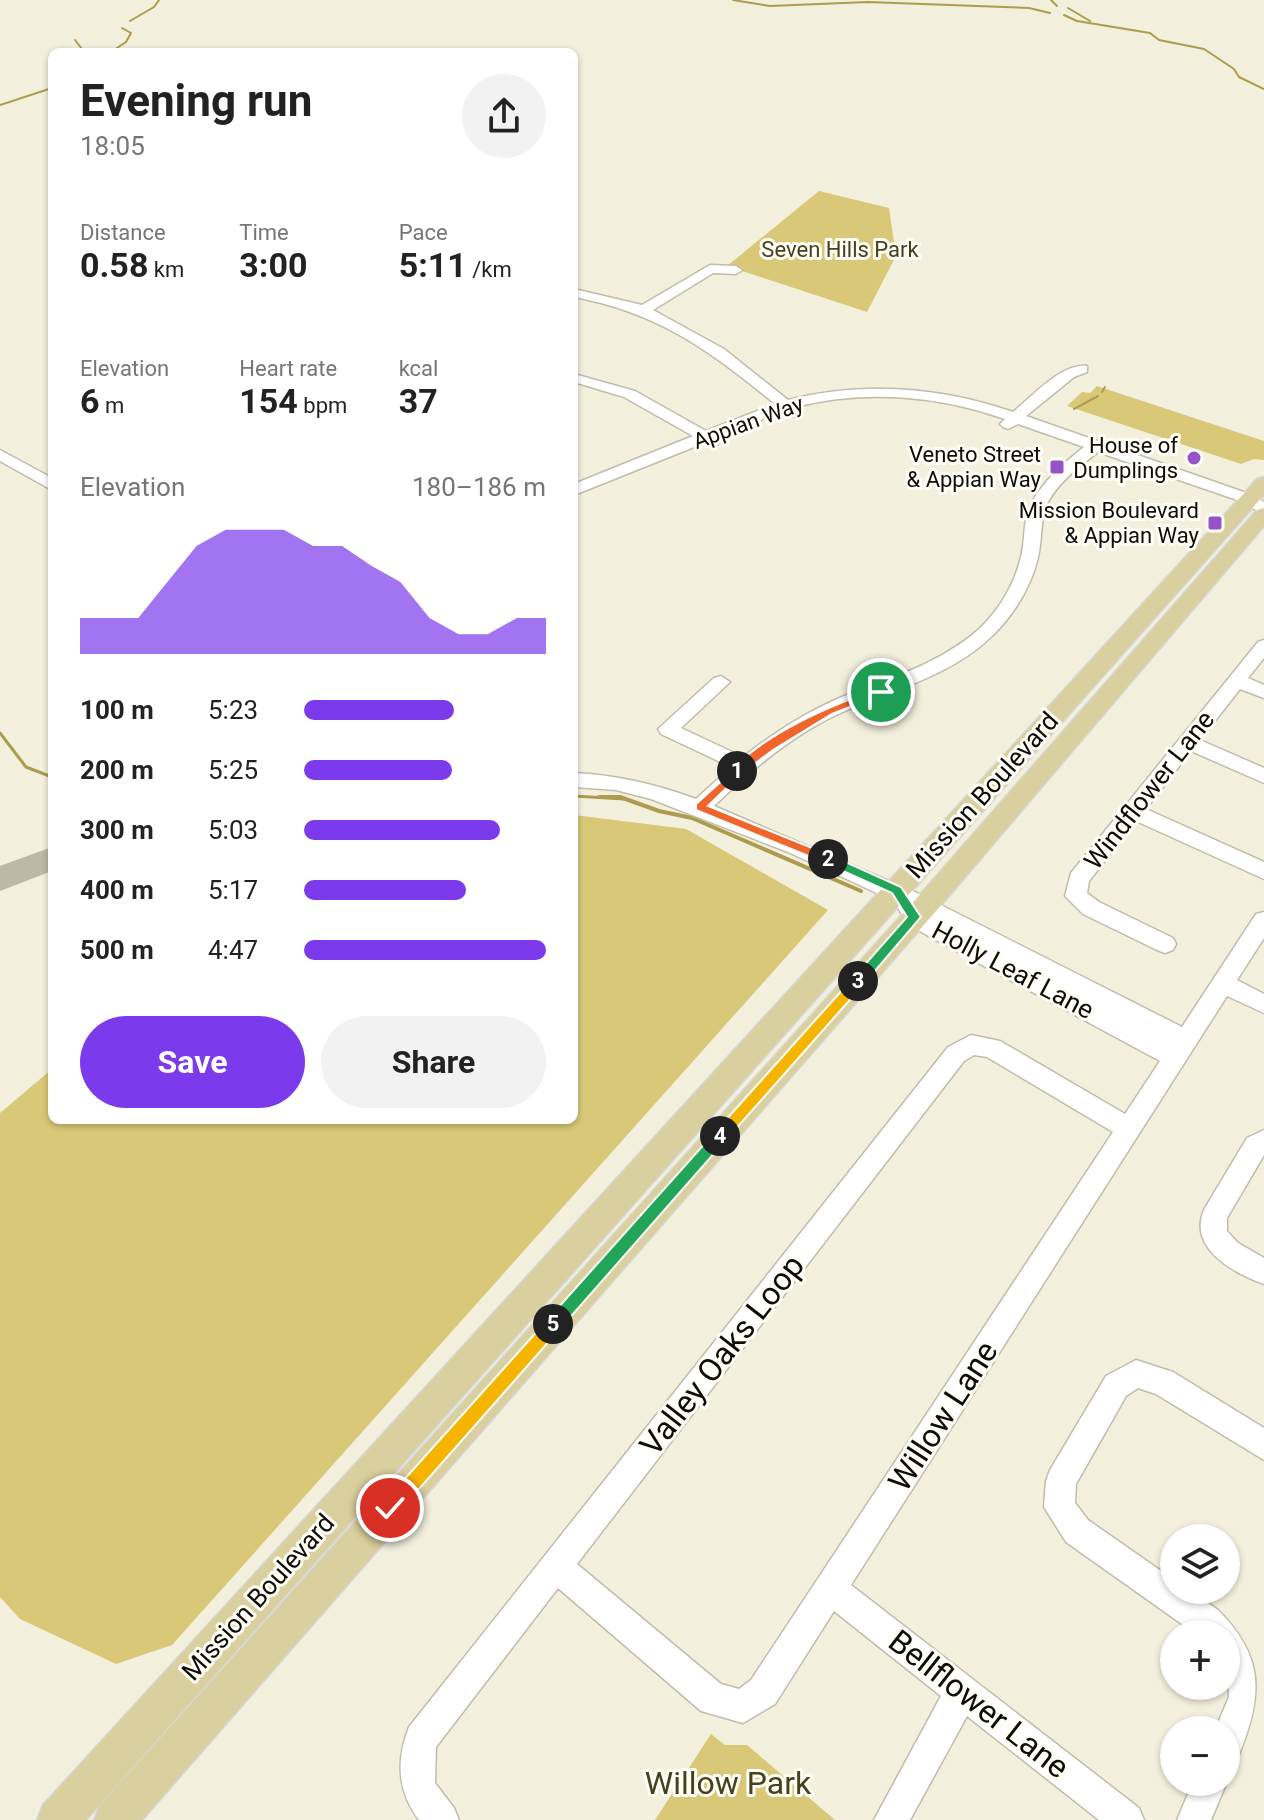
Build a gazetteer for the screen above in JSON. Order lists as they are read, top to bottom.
{
  "streets": {
    "main road": ["Mission Boulevard"],
    "street": [
      "Appian Way",
      "Windflower Lane",
      "Holly Leaf Lane",
      "Valley Oaks Loop",
      "Willow Lane",
      "Bellflower Lane"
    ]
  },
  "crossings": [
    ["Appian Way", "Mission Boulevard"],
    ["Mission Boulevard", "Holly Leaf Lane"],
    ["Holly Leaf Lane", "Willow Lane"],
    ["Valley Oaks Loop", "Willow Lane"],
    ["Willow Lane", "Bellflower Lane"]
  ],
  "parks": ["Seven Hills Park", "Willow Park"],
  "places": {
    "other": ["House of Dumplings"],
    "transit": ["Veneto Street & Appian Way", "Mission Boulevard & Appian Way"]
  },
  "page": {
    "heading": ["Evening run", "18:05"],
    "stats": [
      ["Distance", "0.58 km"],
      ["Time", "3:00"],
      ["Pace", "5:11 /km"],
      ["Elevation", "6 m"],
      ["Heart rate", "154 bpm"],
      ["kcal", "37"]
    ],
    "chart": ["Elevation", "180–186 m"],
    "list": [
      {
        "name": "100 m",
        "note": "5:23"
      },
      {
        "name": "200 m",
        "note": "5:25"
      },
      {
        "name": "300 m",
        "note": "5:03"
      },
      {
        "name": "400 m",
        "note": "5:17"
      },
      {
        "name": "500 m",
        "note": "4:47"
      }
    ],
    "pins": [
      "1",
      "2",
      "3",
      "4",
      "5"
    ],
    "buttons": ["Save", "Share"],
    "map_buttons": ["+", "−"]
  }
}
